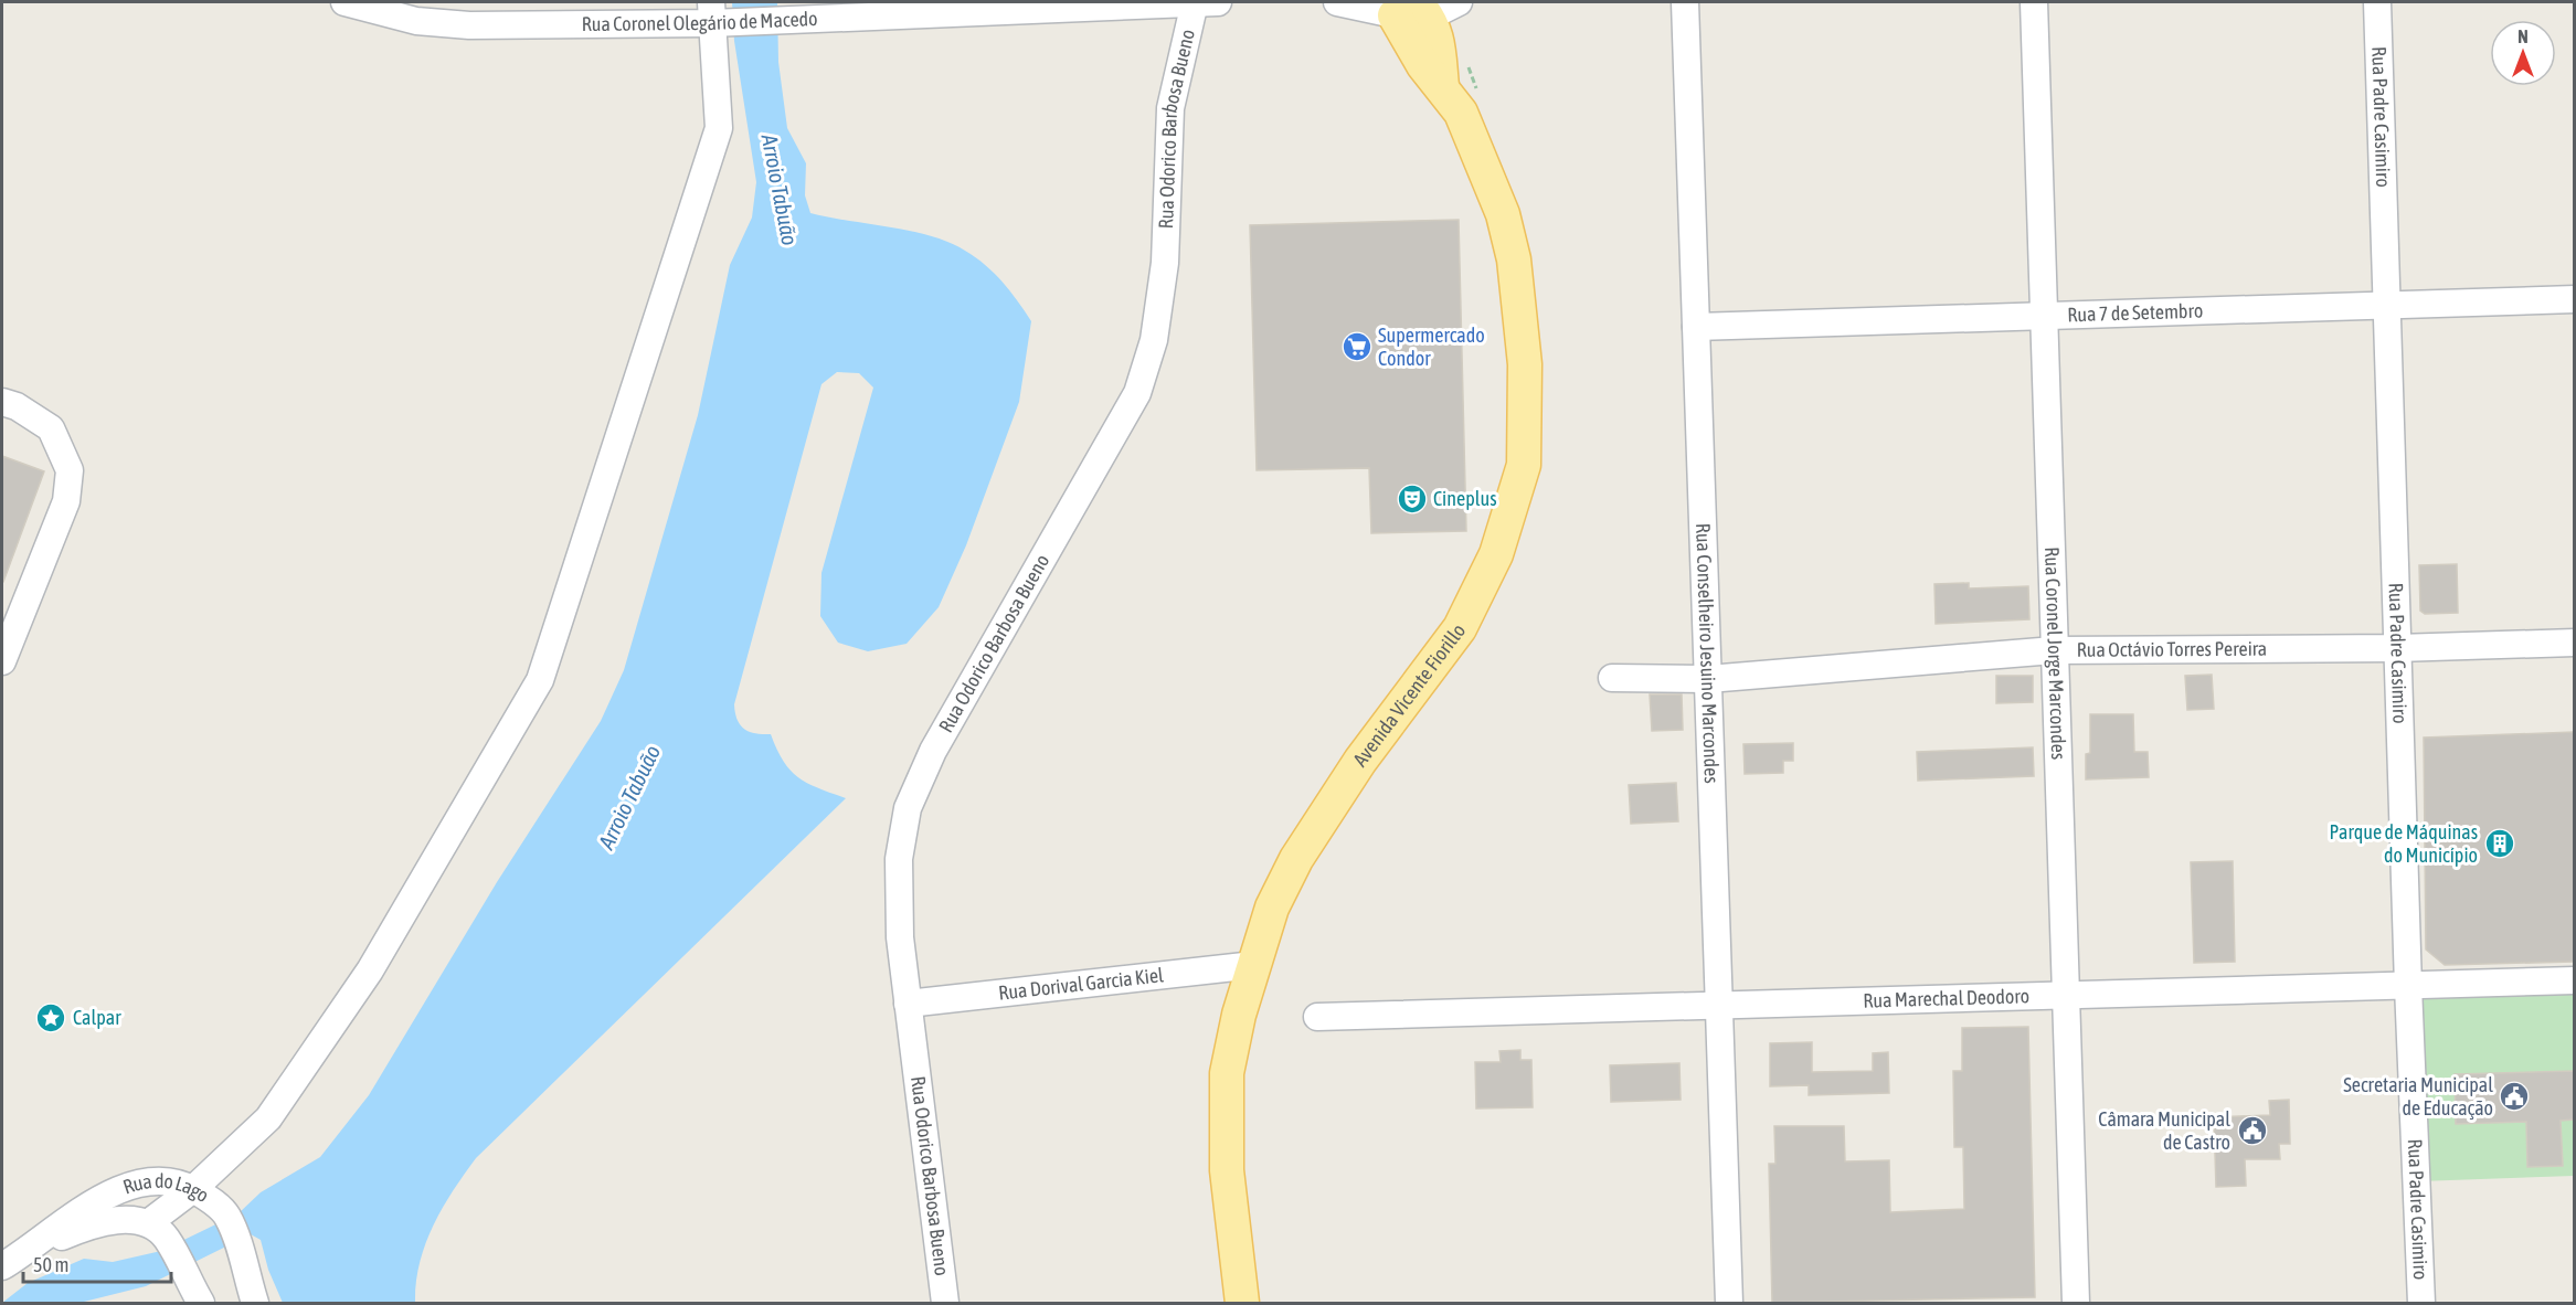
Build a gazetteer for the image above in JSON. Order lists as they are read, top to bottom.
{
  "streets": {
    "main road": ["Avenida Vicente Fiorillo"],
    "street": [
      "Rua Coronel Olegário de Macedo",
      "Rua Padre Casimiro",
      "Rua Odorico Barbosa Bueno",
      "Rua 7 de Setembro",
      "Rua Octávio Torres Pereira",
      "Rua Conselheiro Jesuino Marcondes",
      "Rua Coronel Jorge Marcondes",
      "Rua Dorival Garcia Kiel",
      "Rua Marechal Deodoro",
      "Rua do Lago"
    ]
  },
  "crossings": [
    ["Rua Coronel Olegário de Macedo", "Rua Odorico Barbosa Bueno"],
    ["Rua Padre Casimiro", "Rua 7 de Setembro"],
    ["Rua Padre Casimiro", "Rua Octávio Torres Pereira"],
    ["Rua Padre Casimiro", "Rua Marechal Deodoro"],
    ["Rua Odorico Barbosa Bueno", "Rua Dorival Garcia Kiel"],
    ["Rua 7 de Setembro", "Rua Conselheiro Jesuino Marcondes"],
    ["Rua 7 de Setembro", "Rua Coronel Jorge Marcondes"],
    ["Rua Octávio Torres Pereira", "Rua Conselheiro Jesuino Marcondes"],
    ["Rua Octávio Torres Pereira", "Rua Coronel Jorge Marcondes"],
    ["Rua Conselheiro Jesuino Marcondes", "Rua Marechal Deodoro"],
    ["Rua Coronel Jorge Marcondes", "Rua Marechal Deodoro"],
    ["Avenida Vicente Fiorillo", "Rua Dorival Garcia Kiel"]
  ],
  "water": ["Arroio Tabuão"],
  "places": {
    "supermarket": ["Supermercado Condor"],
    "theatre": ["Cineplus"],
    "building": ["Parque de Máquinas do Município"],
    "place": ["Calpar"],
    "public building": ["Secretaria Municipal de Educação", "Câmara Municipal de Castro"]
  },
  "scale_bar": "50 m",
  "north": "top"
}
